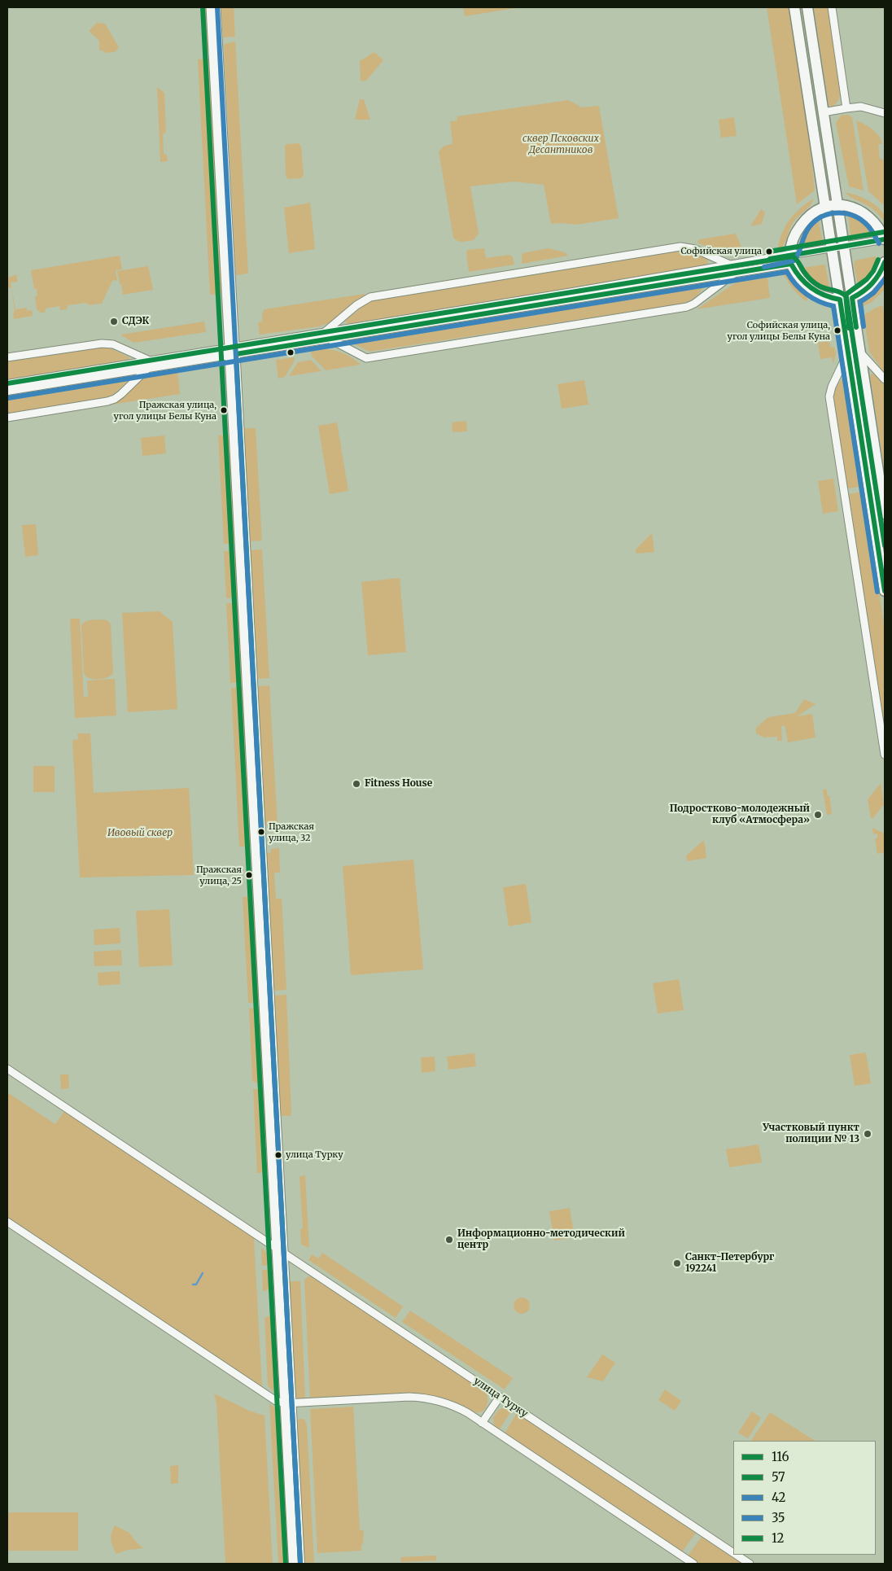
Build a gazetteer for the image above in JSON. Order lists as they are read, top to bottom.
{
  "streets": {
    "street": ["улица Турку"]
  },
  "parks": ["сквер Псковских Десантников", "Ивовый сквер"],
  "places": [
    "Софийская улица",
    "СДЭК",
    "Софийская улица, угол улицы Белы Куна",
    "Пражская улица, угол улицы Белы Куна",
    "Fitness House",
    "Подростково-молодежный клуб «Атмосфера»",
    "Пражская улица, 32",
    "Пражская улица, 25",
    "Участковый пункт полиции № 13",
    "улица Турку",
    "Информационно-методический центр",
    "Санкт-Петербург 192241"
  ],
  "lines": [
    "transit line 57",
    "transit line 42",
    "transit line 35",
    "transit line 12",
    "transit line 116"
  ],
  "legend": [
    "116",
    "57",
    "42",
    "35",
    "12"
  ]
}
